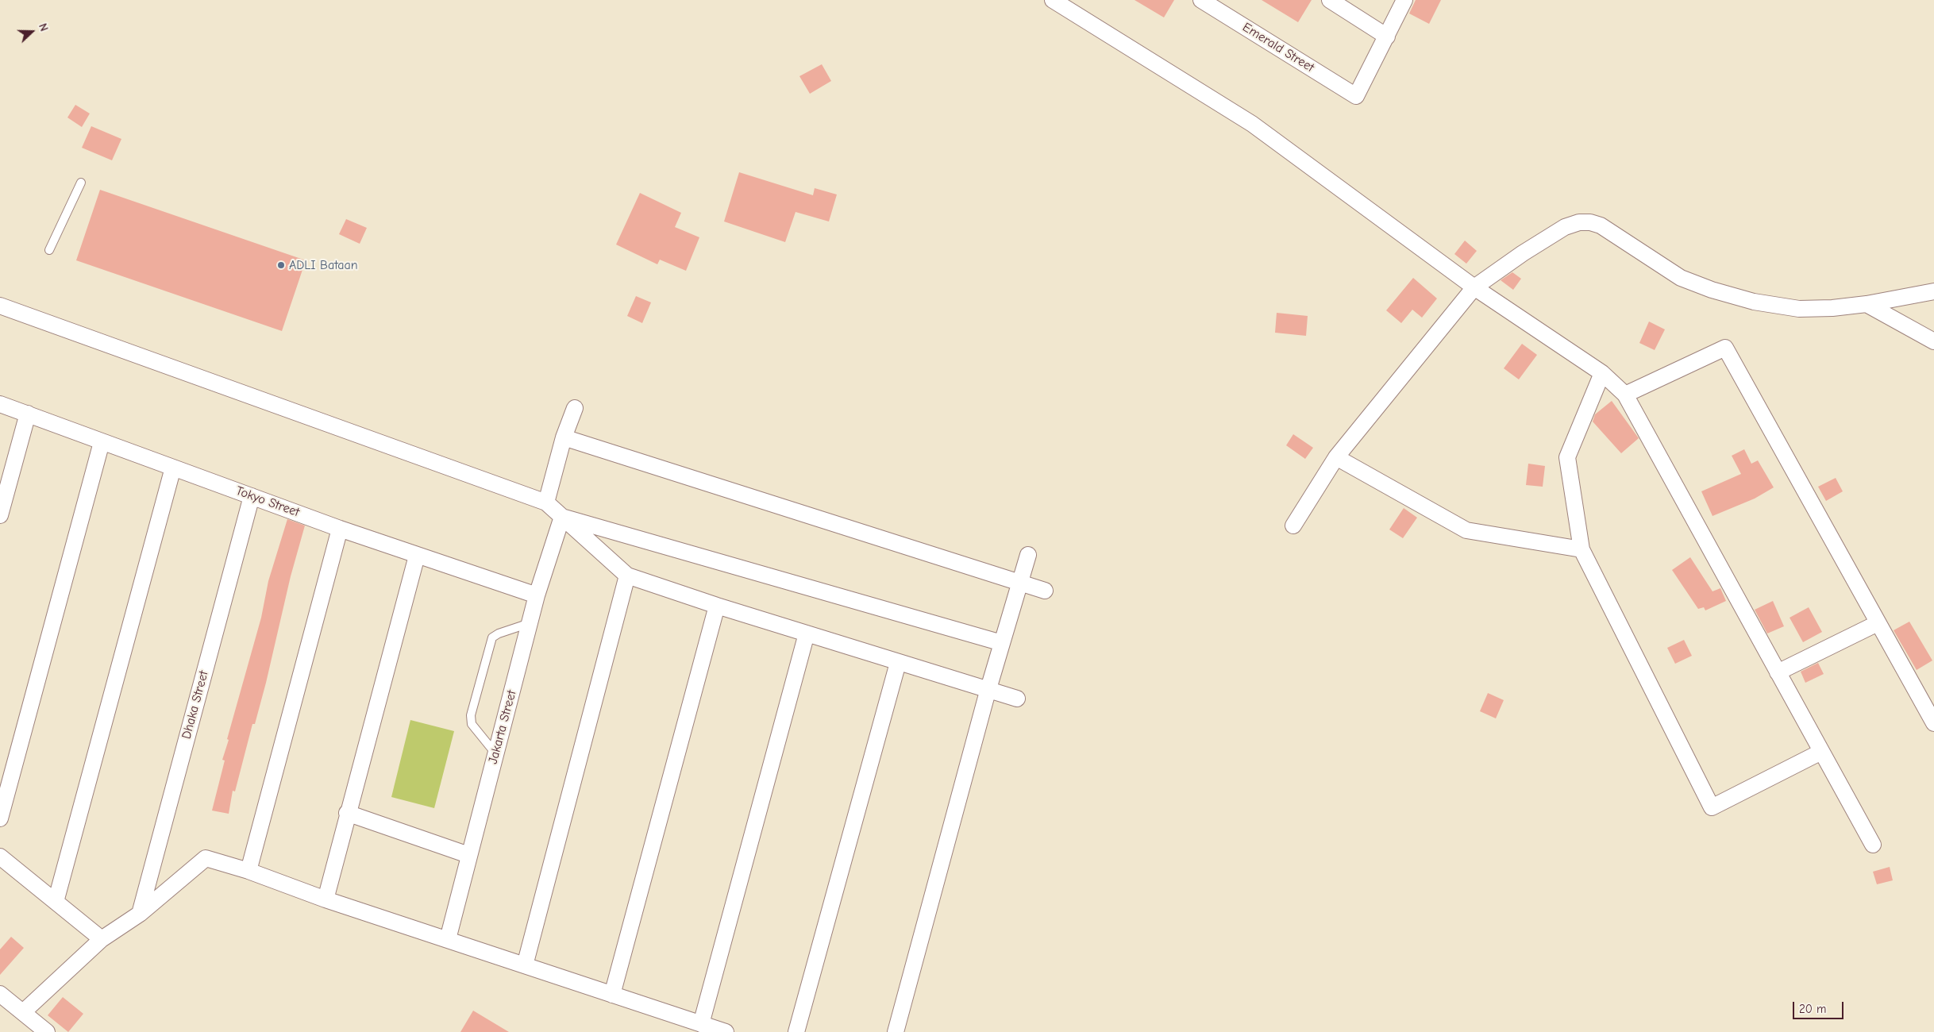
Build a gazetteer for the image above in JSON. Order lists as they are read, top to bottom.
{
  "streets": {
    "street": [
      "Emerald Street",
      "Tokyo Street",
      "Dhaka Street",
      "Jakarta Street"
    ]
  },
  "crossings": [
    ["Tokyo Street", "Dhaka Street"],
    ["Tokyo Street", "Jakarta Street"]
  ],
  "places": ["ADLI Bataan"],
  "scale_bar": "20 m",
  "north": "right"
}
